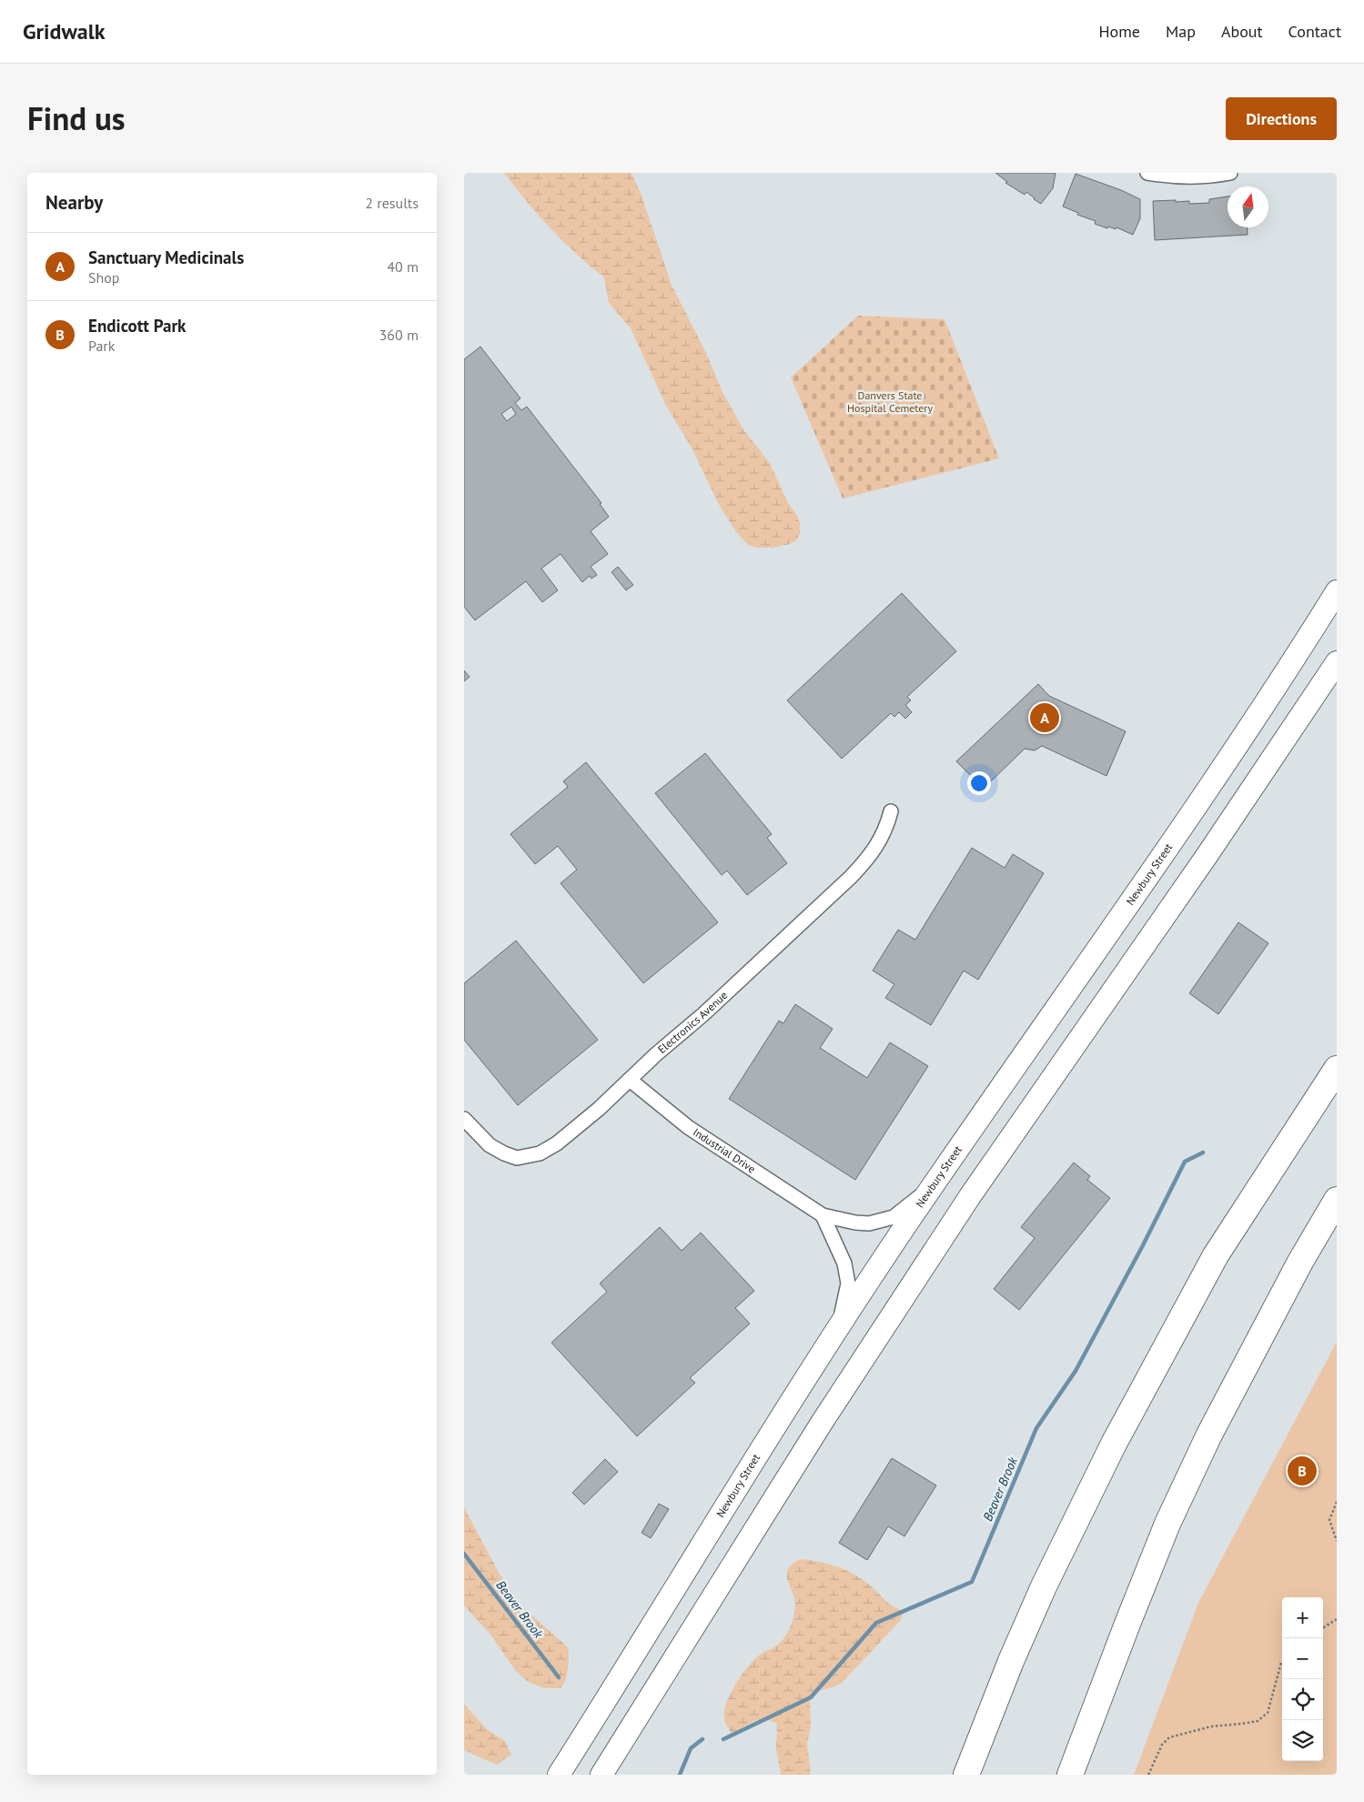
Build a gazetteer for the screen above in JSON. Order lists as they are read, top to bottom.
{
  "streets": {
    "main road": ["Newbury Street"],
    "street": ["Electronics Avenue", "Industrial Drive"]
  },
  "crossings": [
    ["Newbury Street", "Industrial Drive"],
    ["Electronics Avenue", "Industrial Drive"]
  ],
  "water": ["Beaver Brook"],
  "parks": ["Danvers State Hospital Cemetery"],
  "north": "top",
  "page": {
    "header": "Gridwalk",
    "nav": [
      "Home",
      "Map",
      "About",
      "Contact"
    ],
    "title": "Find us",
    "buttons": "Directions",
    "heading": ["Nearby", "2 results"],
    "list": [
      {
        "mark": "A",
        "name": "Sanctuary Medicinals",
        "note": "Shop",
        "value": "40 m"
      },
      {
        "mark": "B",
        "name": "Endicott Park",
        "note": "Park",
        "value": "360 m"
      }
    ],
    "pins": ["A", "B"],
    "map_buttons": ["+", "−"]
  }
}
